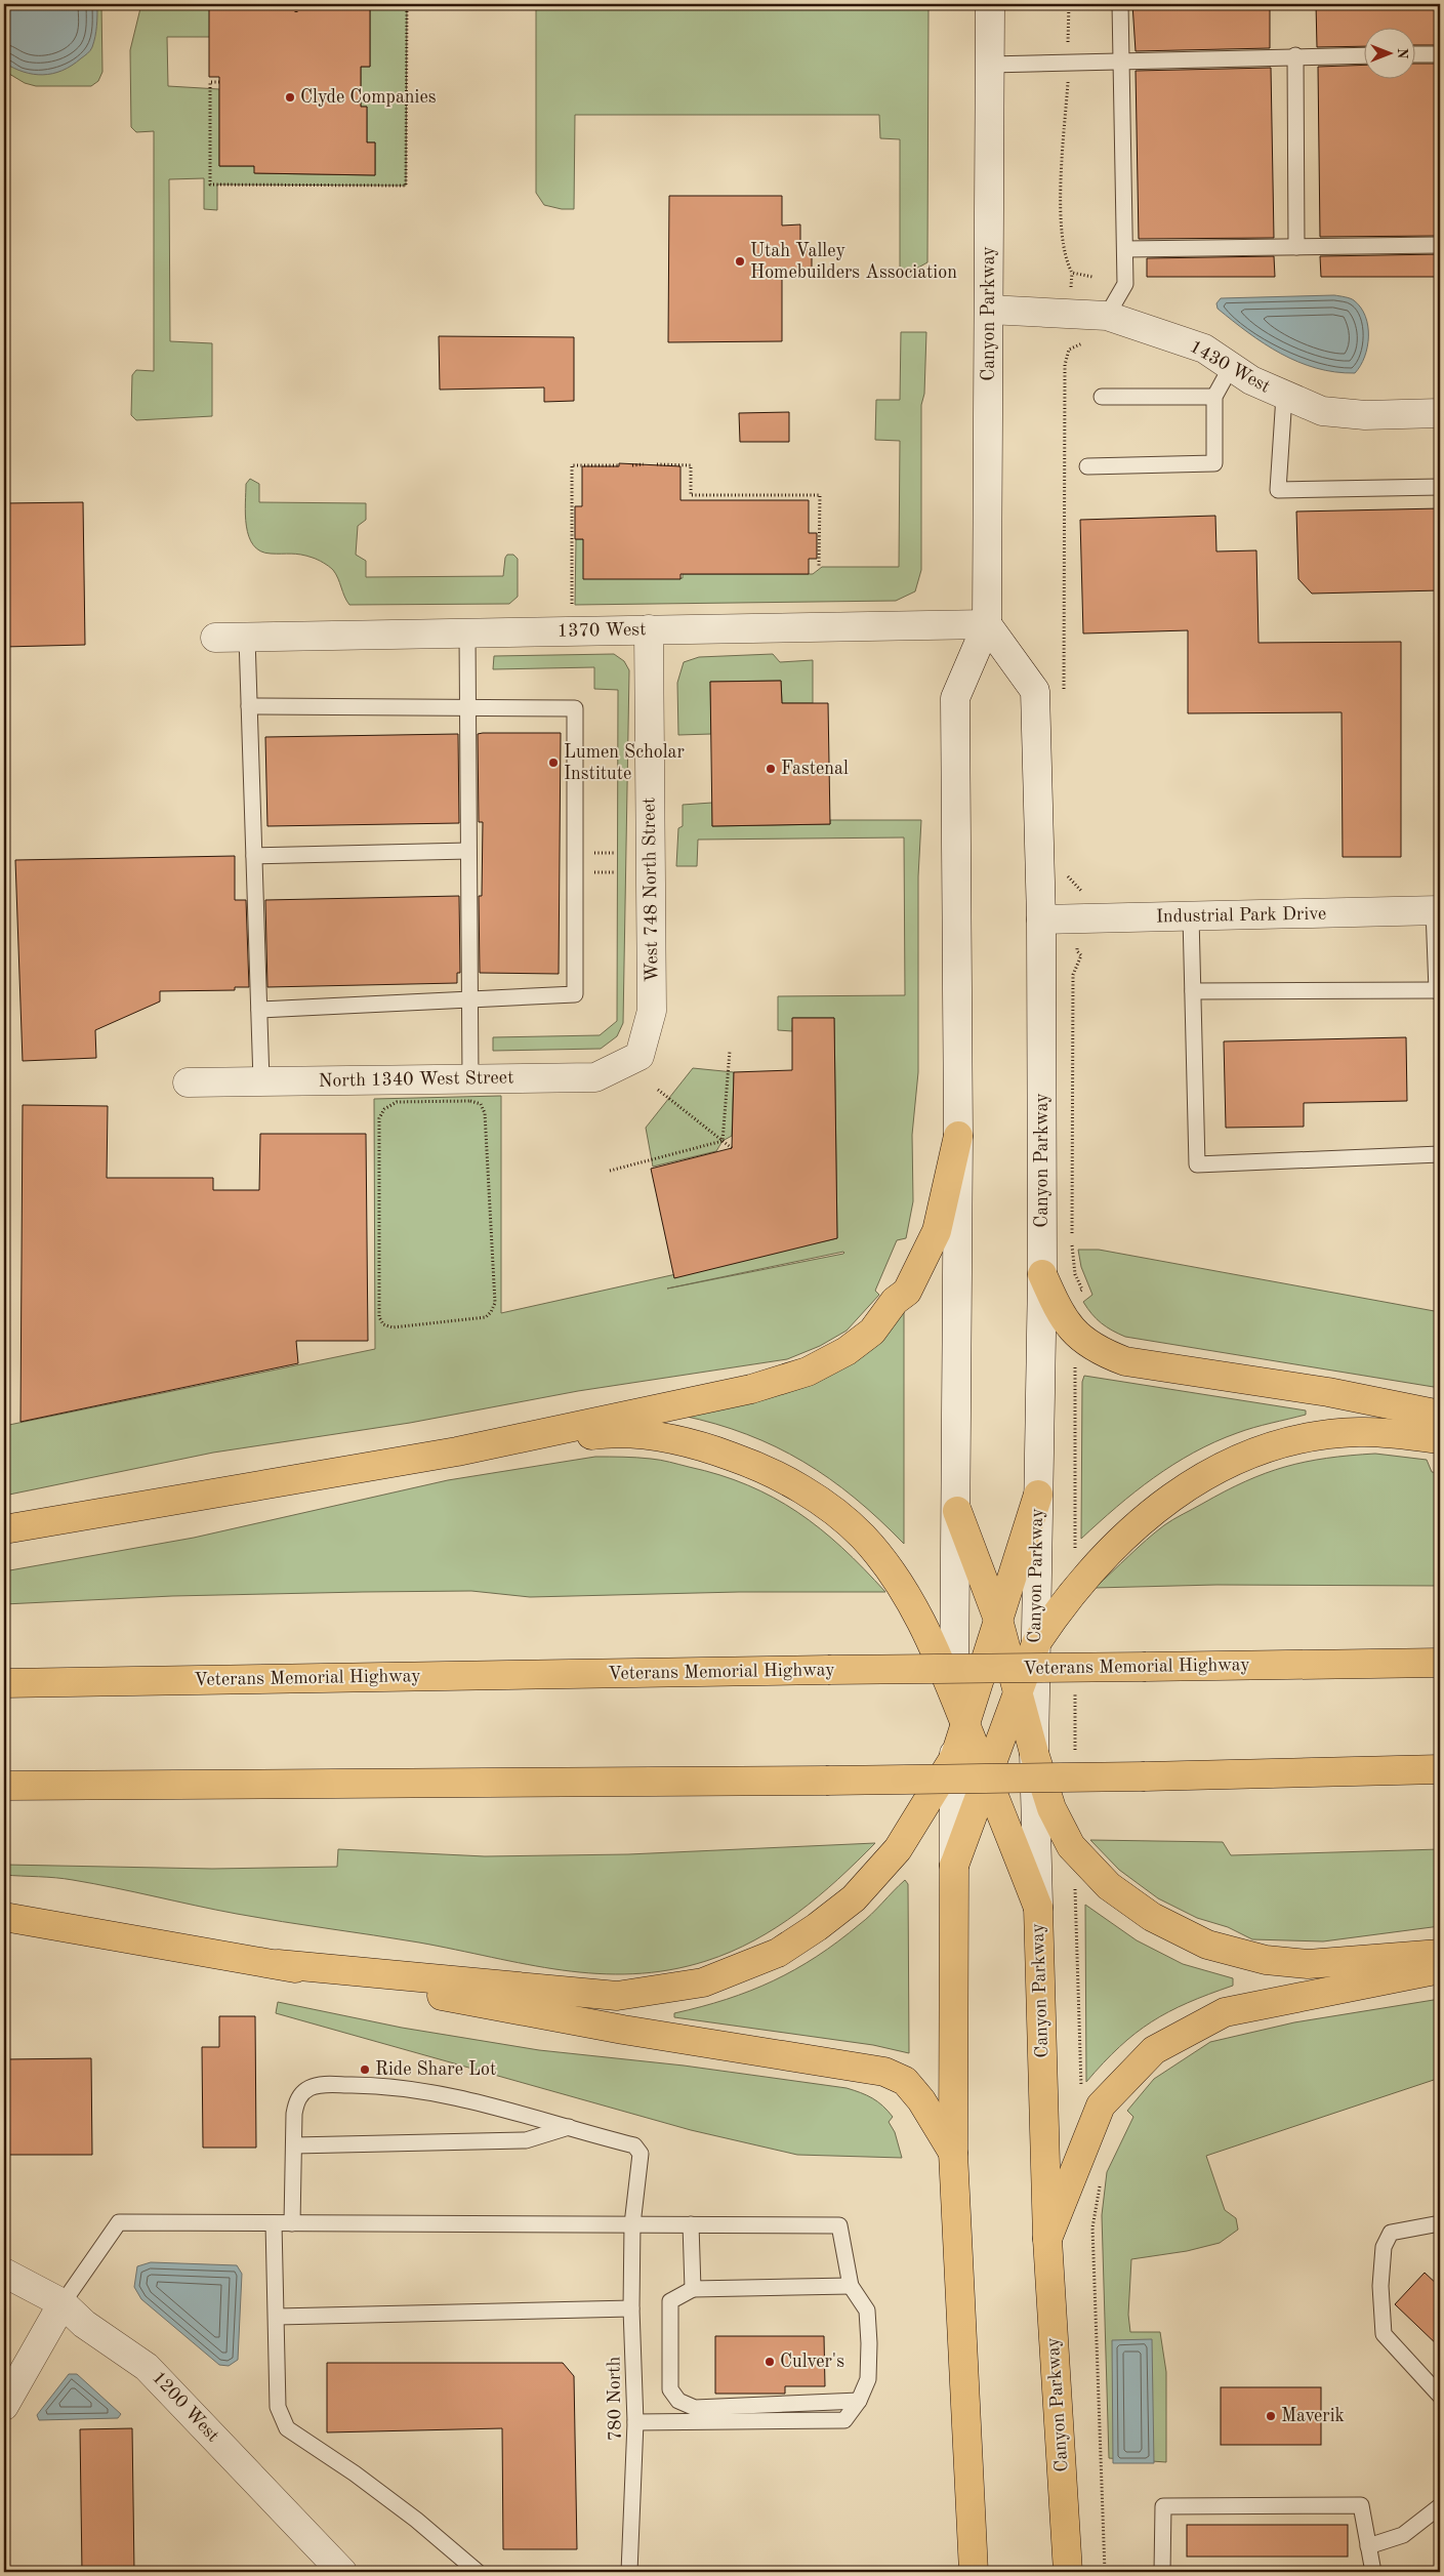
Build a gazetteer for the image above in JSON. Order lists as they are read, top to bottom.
{
  "streets": {
    "highway": ["Canyon Parkway", "Veterans Memorial Highway"],
    "main road": [
      "1430 West",
      "1370 West",
      "West 748 North Street",
      "Industrial Park Drive",
      "North 1340 West Street",
      "1200 West"
    ],
    "lane": ["780 North"]
  },
  "crossings": [
    ["Canyon Parkway", "1430 West"],
    ["Canyon Parkway", "1370 West"],
    ["Canyon Parkway", "Industrial Park Drive"],
    ["1370 West", "West 748 North Street"],
    ["West 748 North Street", "North 1340 West Street"]
  ],
  "places": [
    "Clyde Companies",
    "Utah Valley Homebuilders Association",
    "Lumen Scholar Institute",
    "Fastenal",
    "Ride Share Lot",
    "Culver's",
    "Maverik"
  ],
  "north": "right"
}
